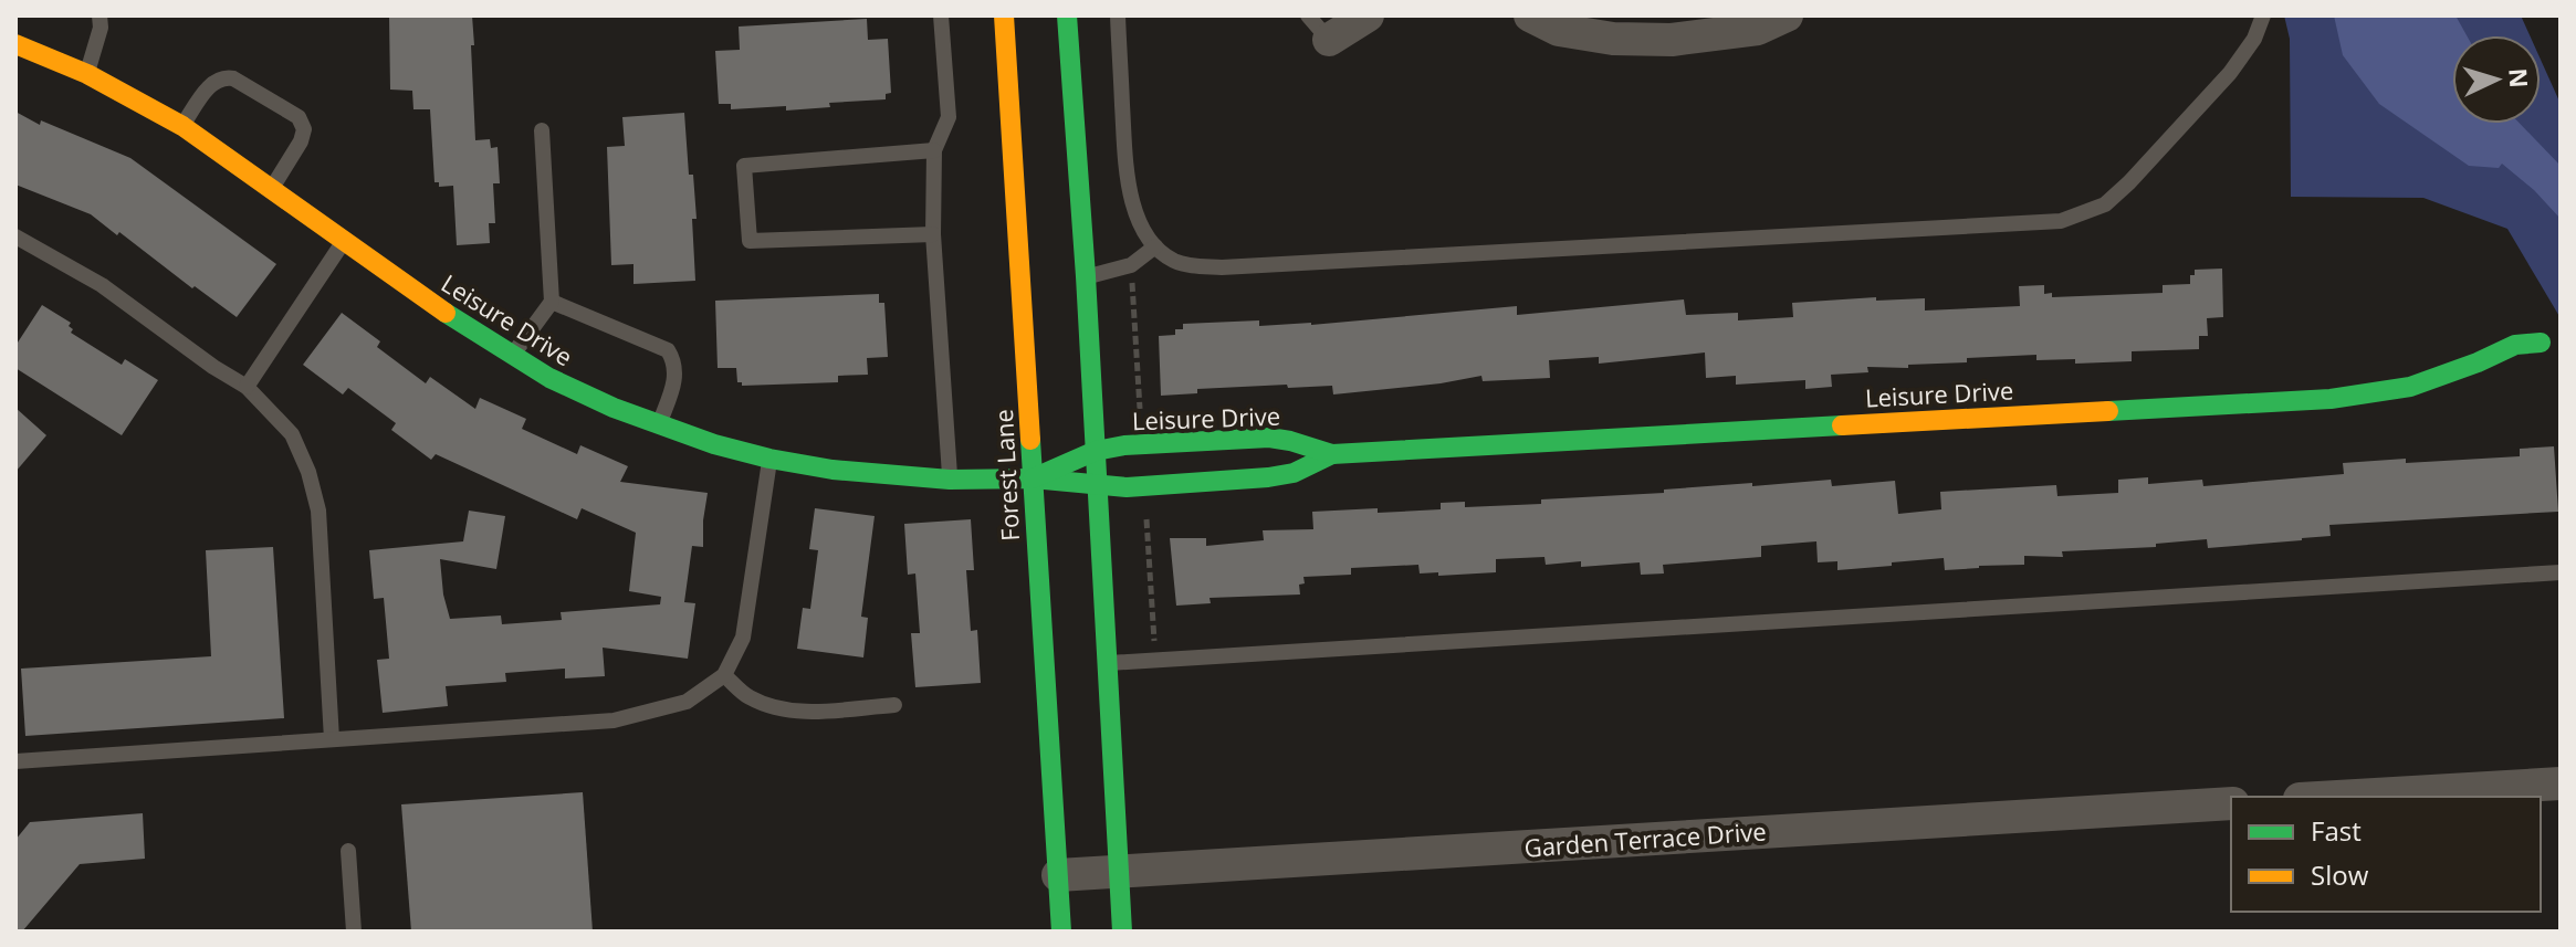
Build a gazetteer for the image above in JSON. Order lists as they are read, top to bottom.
{
  "streets": {
    "street": ["Leisure Drive", "Forest Lane", "Garden Terrace Drive"]
  },
  "crossings": [
    ["Leisure Drive", "Forest Lane"],
    ["Forest Lane", "Garden Terrace Drive"]
  ],
  "legend": ["Fast", "Slow"],
  "north": "right"
}
